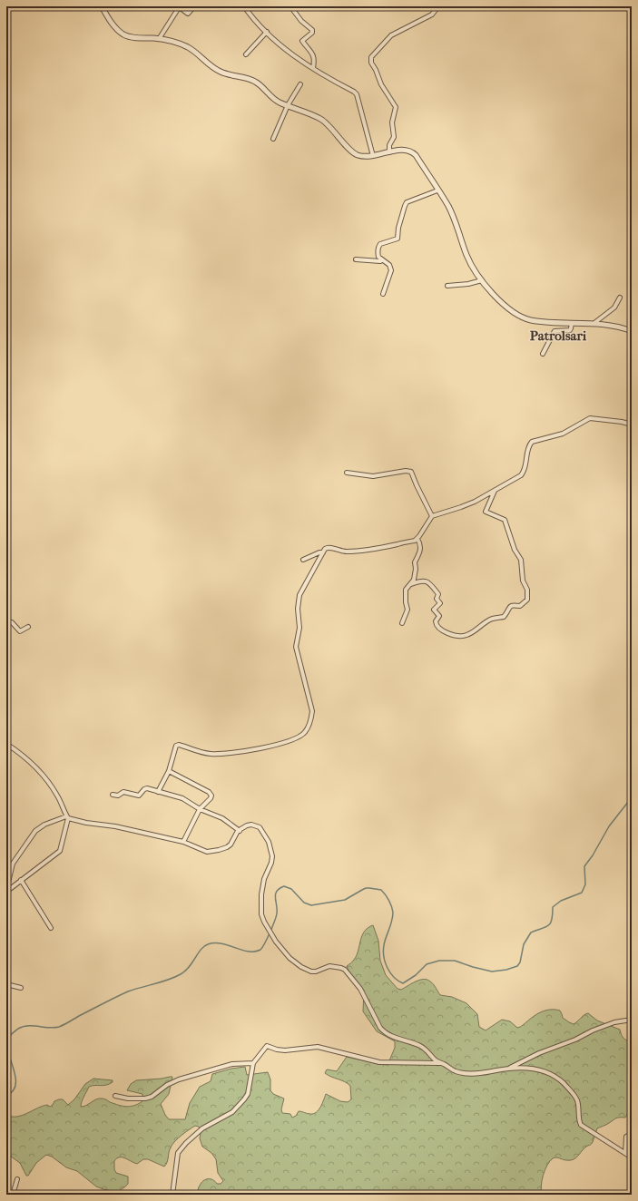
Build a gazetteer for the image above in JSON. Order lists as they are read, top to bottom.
{
  "districts": ["Patrolsari"]
}
